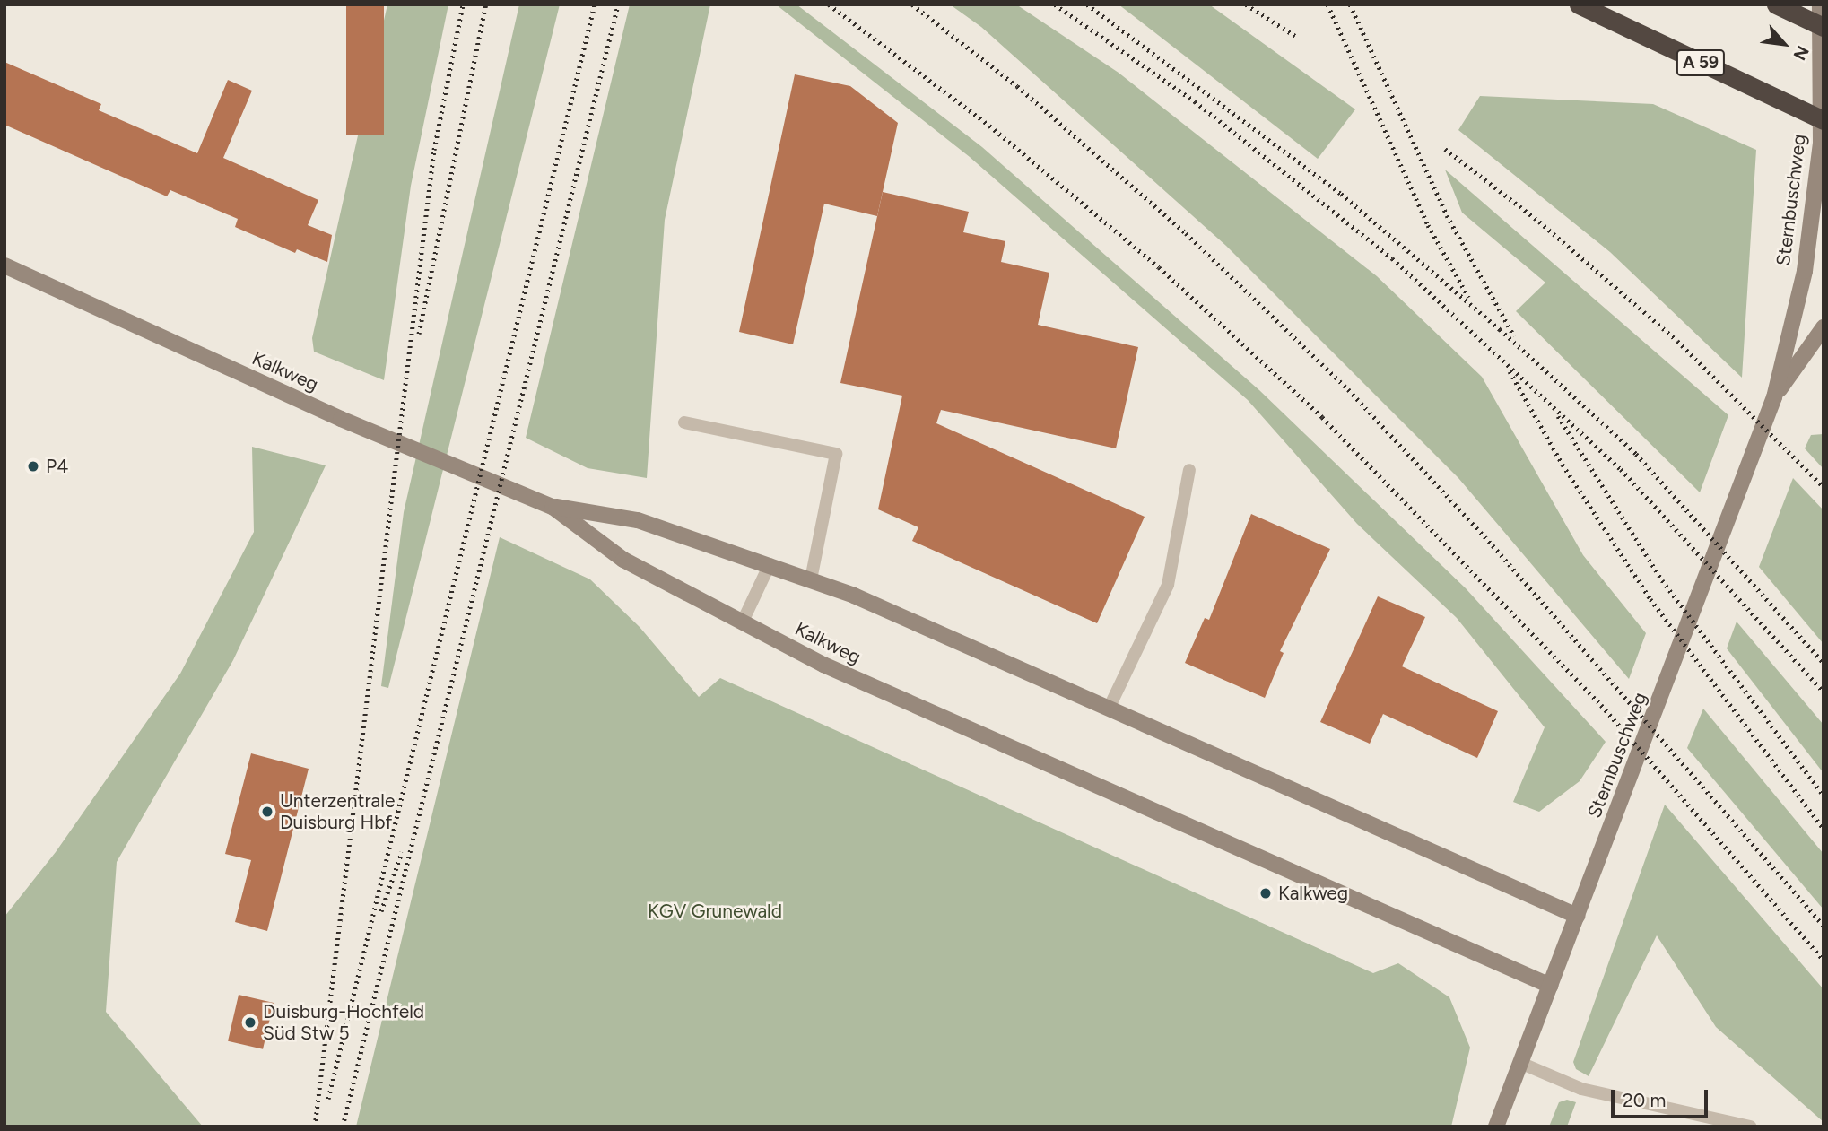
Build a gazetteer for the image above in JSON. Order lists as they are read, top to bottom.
{
  "streets": {
    "highway": ["A 59"],
    "street": ["Sternbuschweg", "Kalkweg"]
  },
  "crossings": [
    ["Sternbuschweg", "Kalkweg"]
  ],
  "parks": ["KGV Grunewald"],
  "places": [
    "P4",
    "Unterzentrale Duisburg Hbf",
    "Kalkweg",
    "Duisburg-Hochfeld Süd Stw 5"
  ],
  "scale_bar": "20 m",
  "north": "bottom right"
}
